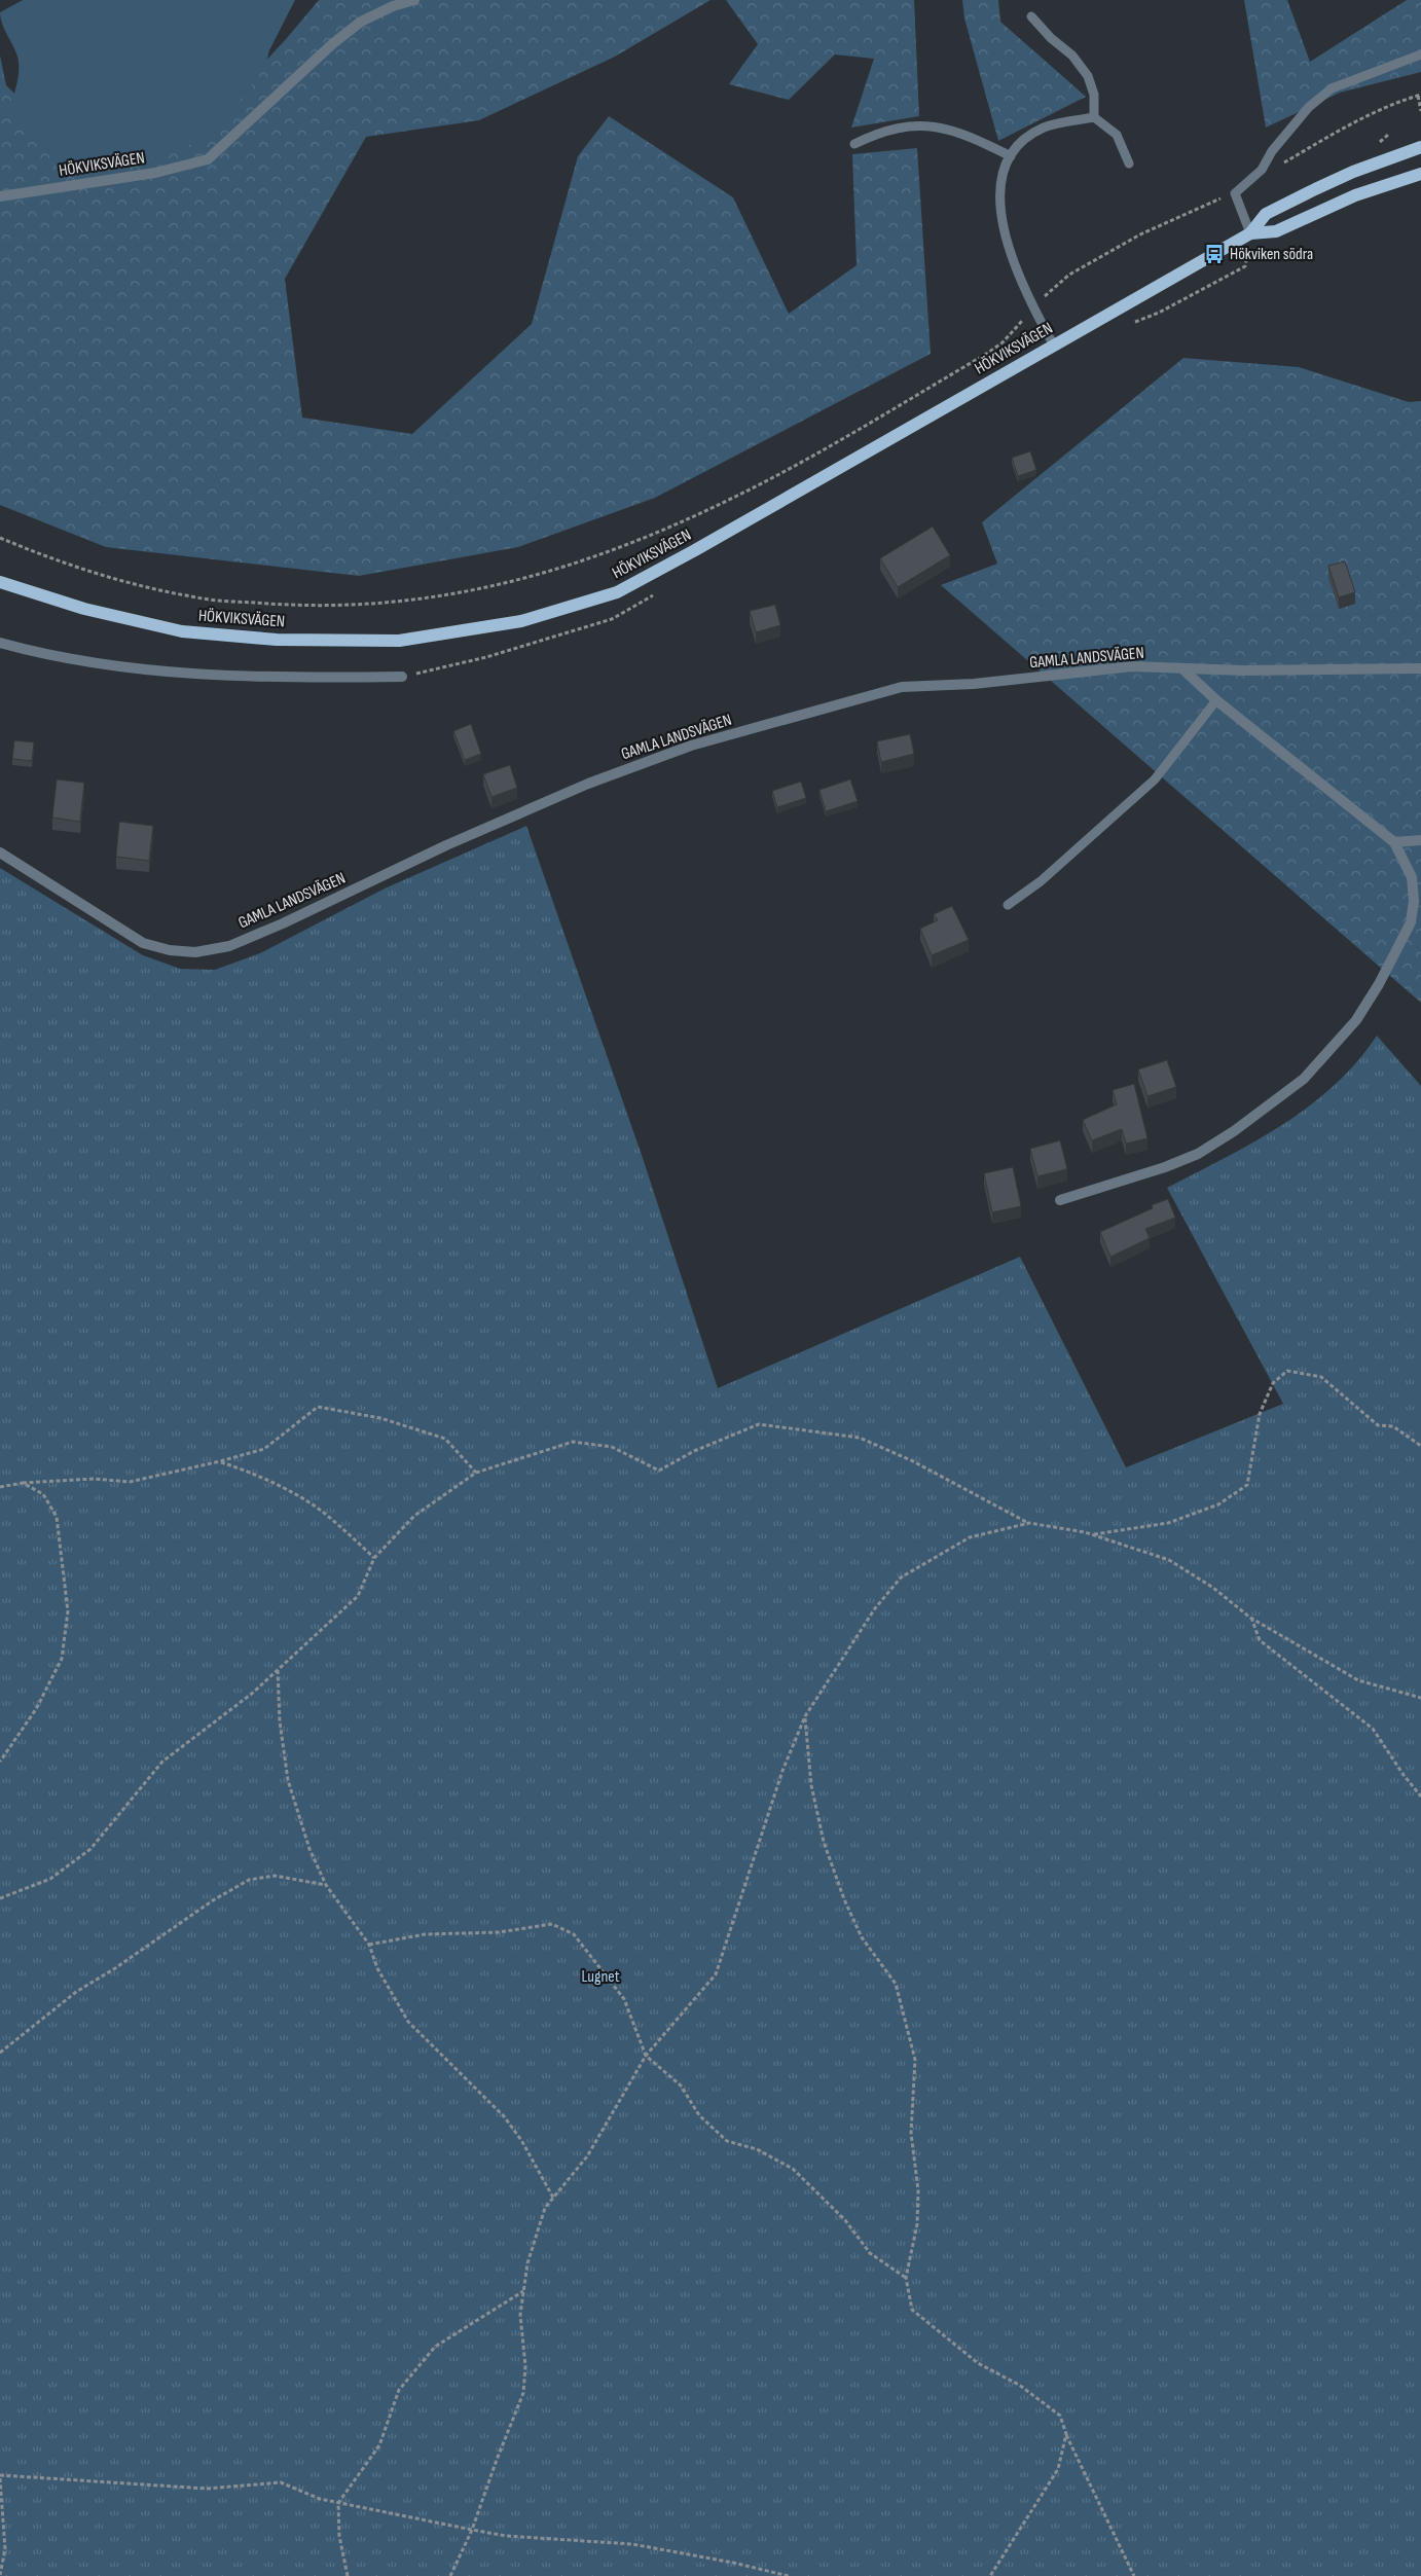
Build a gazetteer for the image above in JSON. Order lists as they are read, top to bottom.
{
  "streets": {
    "main road": ["HÖKVIKSVÄGEN"],
    "street": ["GAMLA LANDSVÄGEN"]
  },
  "parks": ["Lugnet"],
  "places": {
    "bus stop": ["Hökviken södra"]
  }
}
